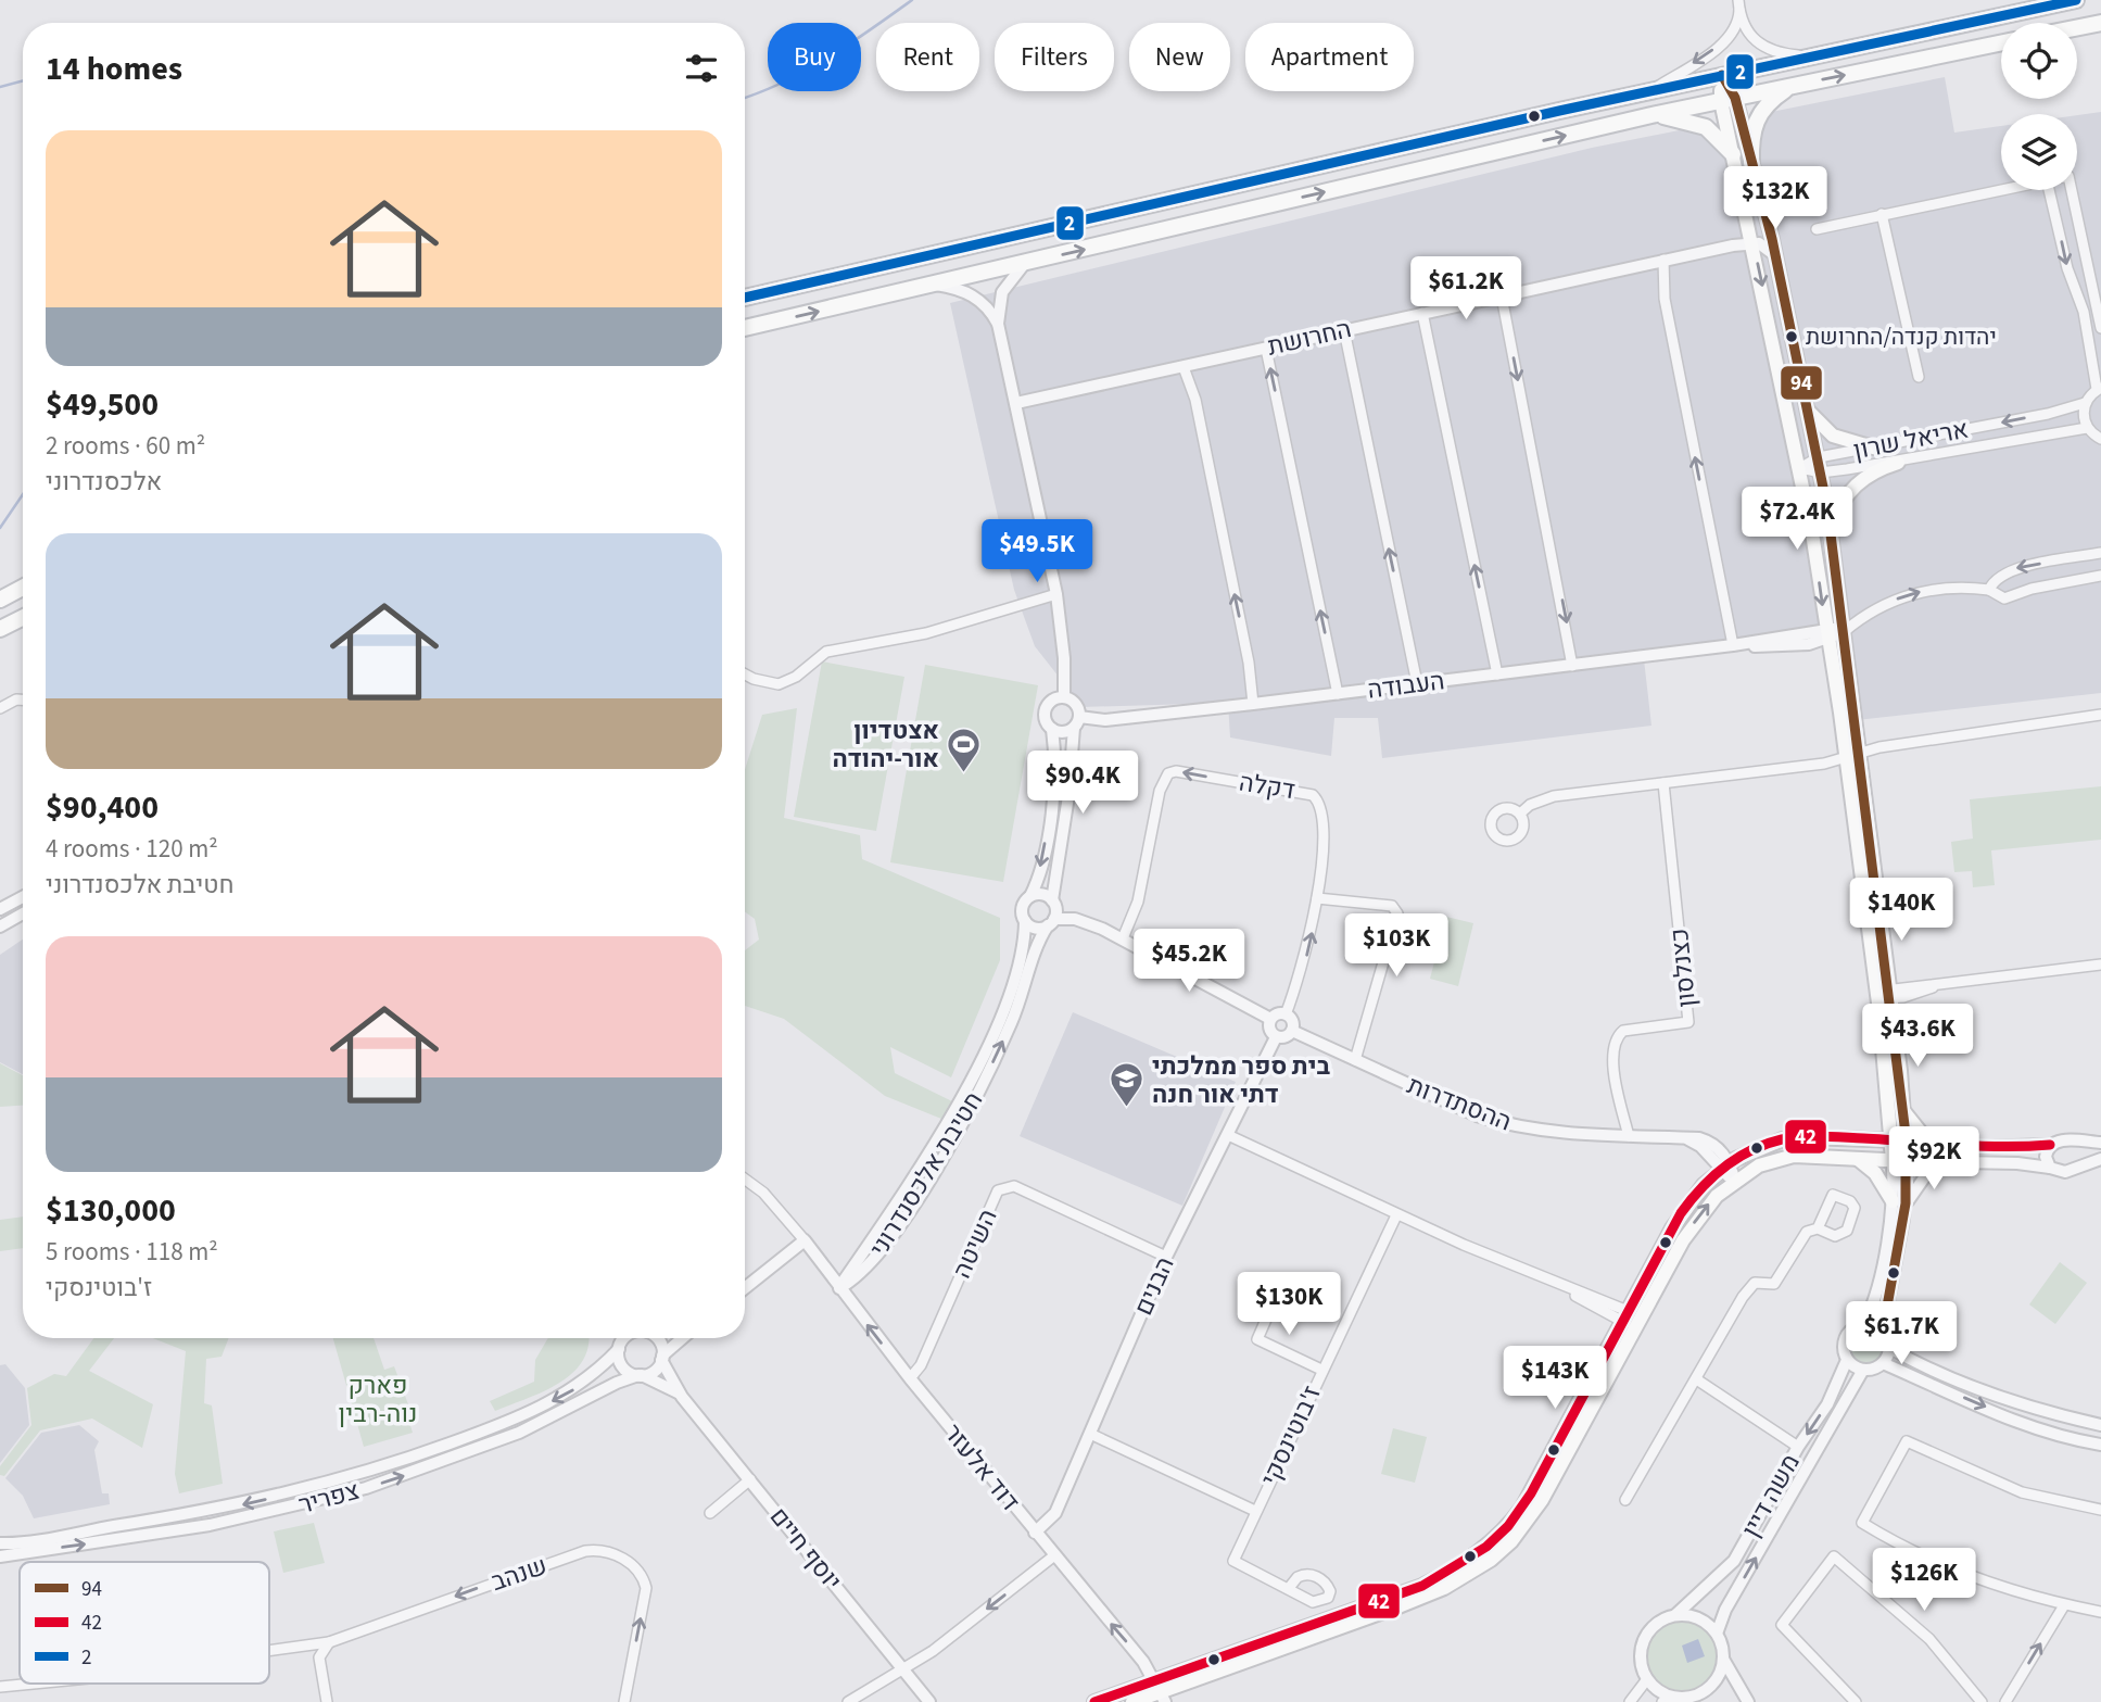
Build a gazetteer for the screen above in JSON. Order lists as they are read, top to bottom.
{
  "streets": {
    "street": [
      "החרושת",
      "אריאל שרון",
      "העבודה",
      "דקלה",
      "כצנלסון",
      "ההסתדרות",
      "חטיבת אלכסנדרוני",
      "השיטה",
      "הבנים",
      "ז'בוטינסקי",
      "דוד אלעזר",
      "משה דיין",
      "צפריר",
      "יוסף חיים",
      "שנהב"
    ]
  },
  "crossings": [
    ["דקלה", "ההסתדרות"],
    ["דקלה", "הבנים"],
    ["כצנלסון", "ההסתדרות"],
    ["ההסתדרות", "הבנים"],
    ["חטיבת אלכסנדרוני", "דוד אלעזר"],
    ["השיטה", "הבנים"],
    ["השיטה", "דוד אלעזר"],
    ["הבנים", "דוד אלעזר"],
    ["צפריר", "יוסף חיים"]
  ],
  "one_way": ["דוד אלעזר"],
  "parks": ["פארק נוה-רבין"],
  "places": {
    "other": ["יהדות קנדה/החרושת"],
    "sports": ["אצטדיון אור-יהודה"],
    "school or university": ["בית ספר ממלכתי דתי אור חנה"]
  },
  "lines": ["transit line 2", "transit line 94", "transit line 42"],
  "legend": ["94", "42", "2"],
  "page": {
    "chip": [
      "Buy",
      "Rent",
      "Filters",
      "New",
      "Apartment"
    ],
    "heading": "14 homes",
    "list": [
      {
        "name": "$49,500",
        "note": "2 rooms · 60 m² · אלכסנדרוני"
      },
      {
        "name": "$90,400",
        "note": "4 rooms · 120 m² · חטיבת אלכסנדרוני"
      },
      {
        "name": "$130,000",
        "note": "5 rooms · 118 m² · ז'בוטינסקי"
      }
    ],
    "price": [
      "$132K",
      "$61.2K",
      "$72.4K",
      "$49.5K",
      "$90.4K",
      "$140K",
      "$103K",
      "$45.2K",
      "$43.6K",
      "$92K",
      "$130K",
      "$61.7K",
      "$143K",
      "$126K"
    ]
  }
}
